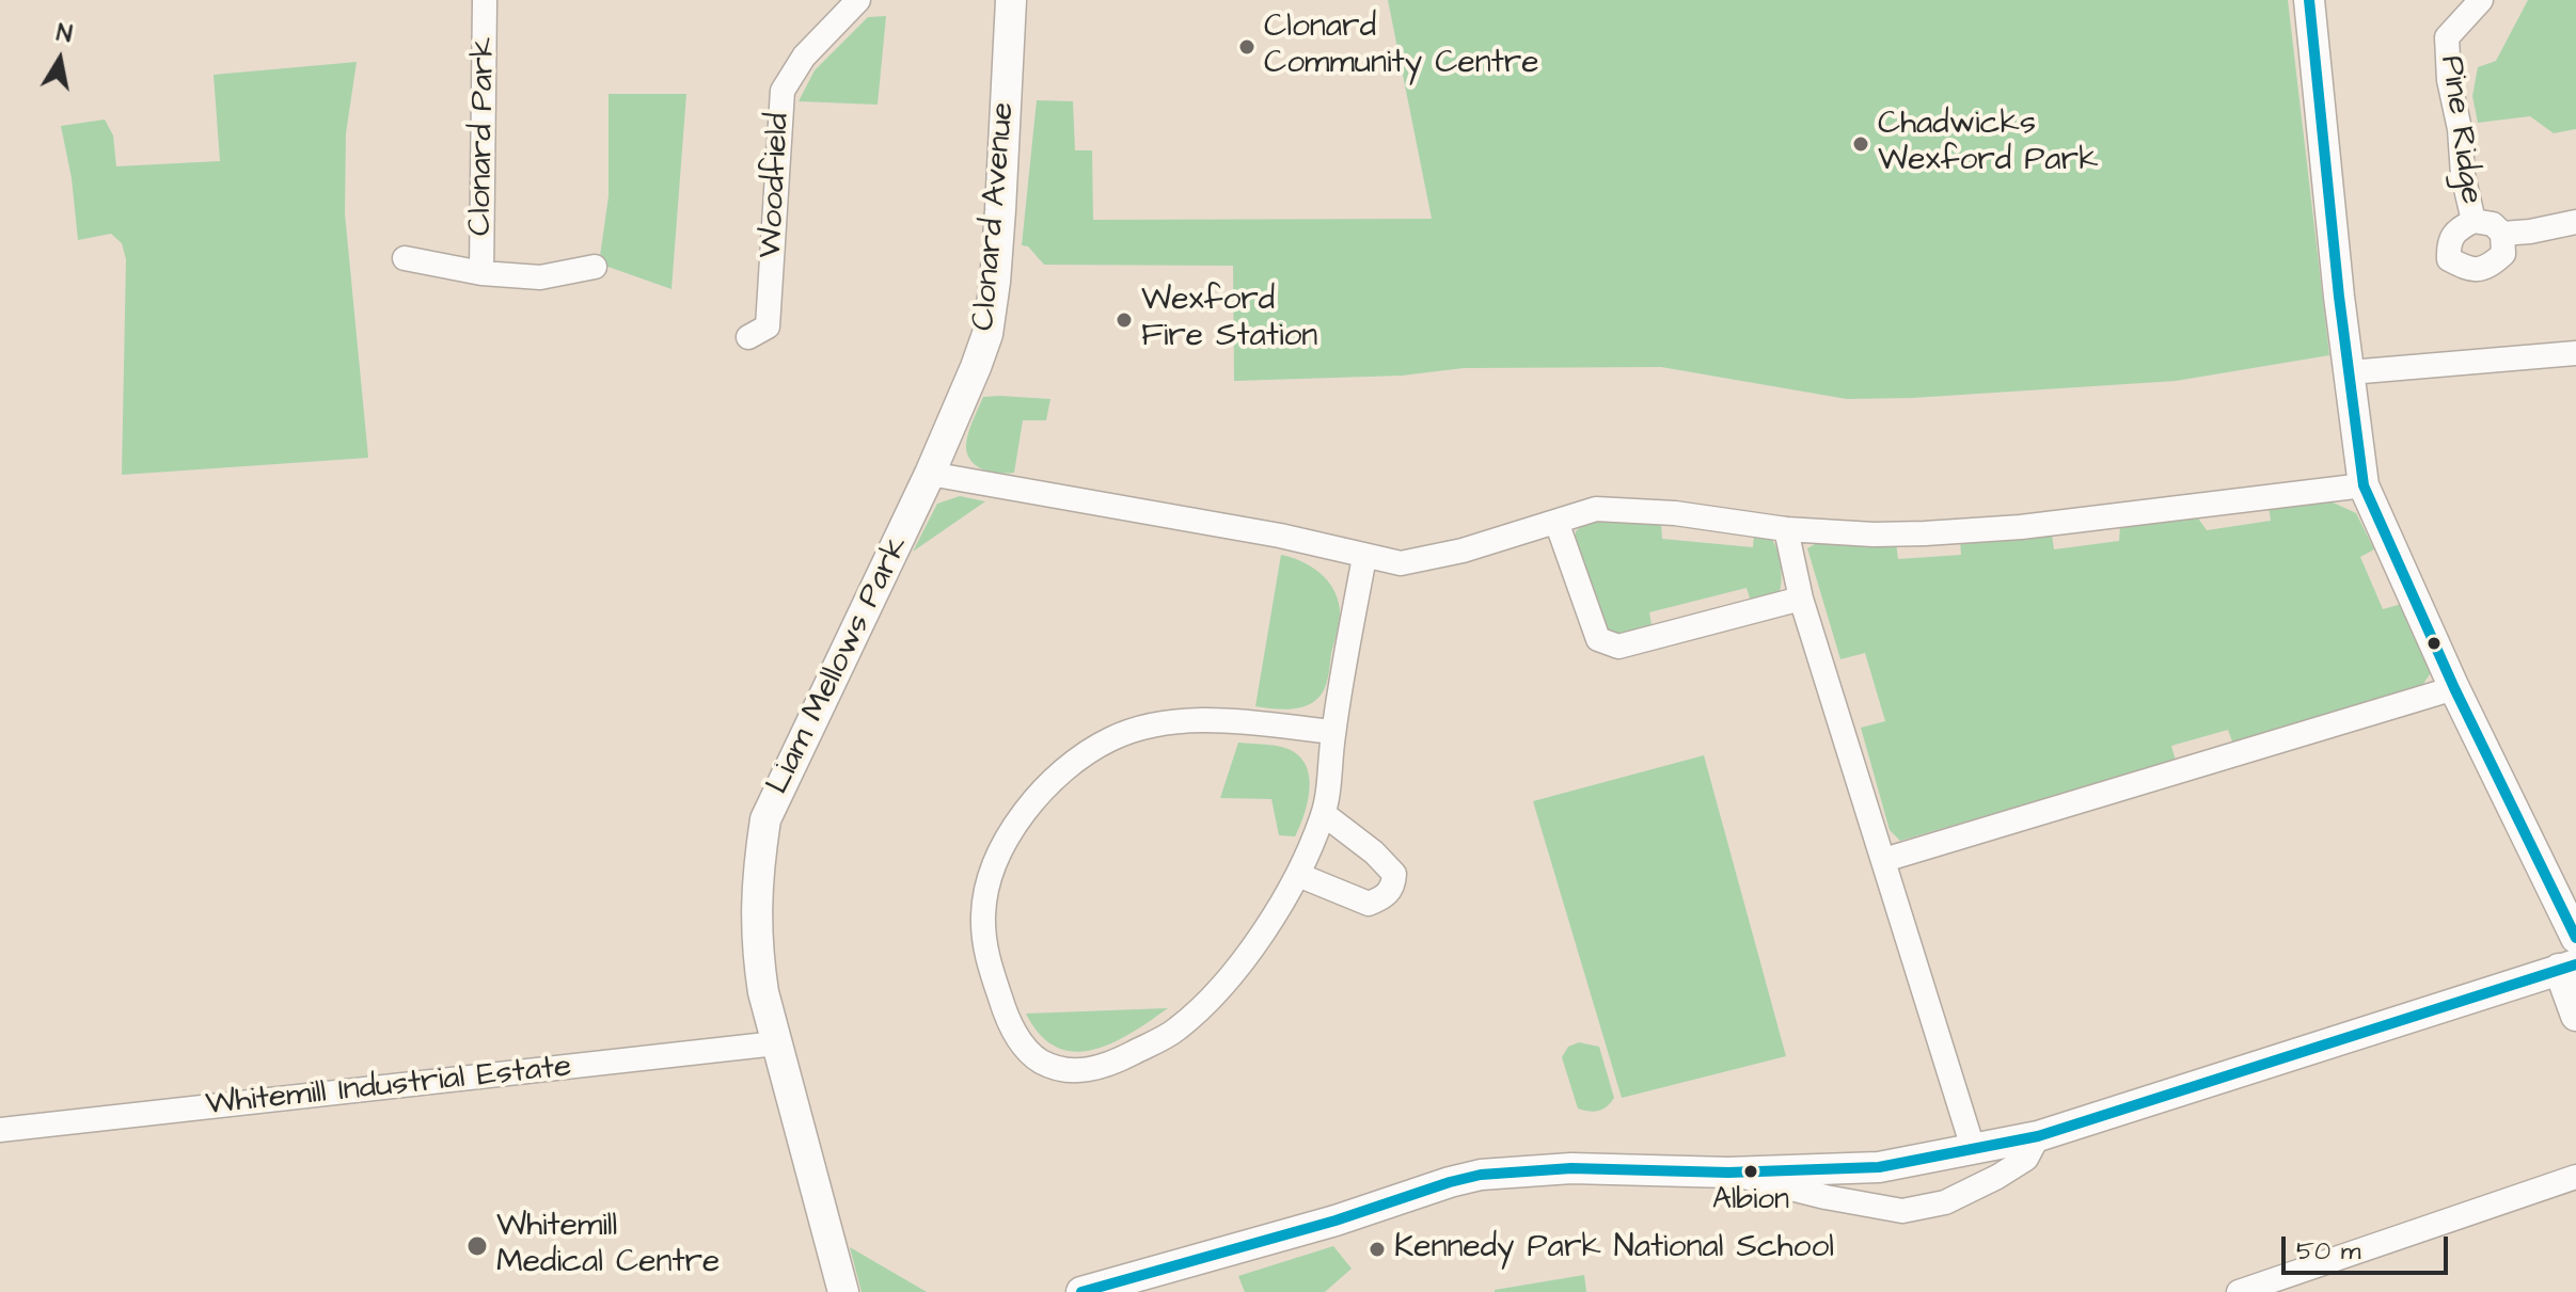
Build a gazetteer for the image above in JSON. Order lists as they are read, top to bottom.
{
  "streets": {
    "street": [
      "Pine Ridge",
      "Clonard Park",
      "Woodfield",
      "Clonard Avenue",
      "Liam Mellows Park",
      "Whitemill Industrial Estate"
    ]
  },
  "crossings": [
    ["Clonard Avenue", "Liam Mellows Park"],
    ["Liam Mellows Park", "Whitemill Industrial Estate"]
  ],
  "places": [
    "Clonard Community Centre",
    "Chadwicks Wexford Park",
    "Wexford Fire Station",
    "Albion",
    "Whitemill Medical Centre",
    "Kennedy Park National School"
  ],
  "scale_bar": "50 m",
  "north": "top"
}
